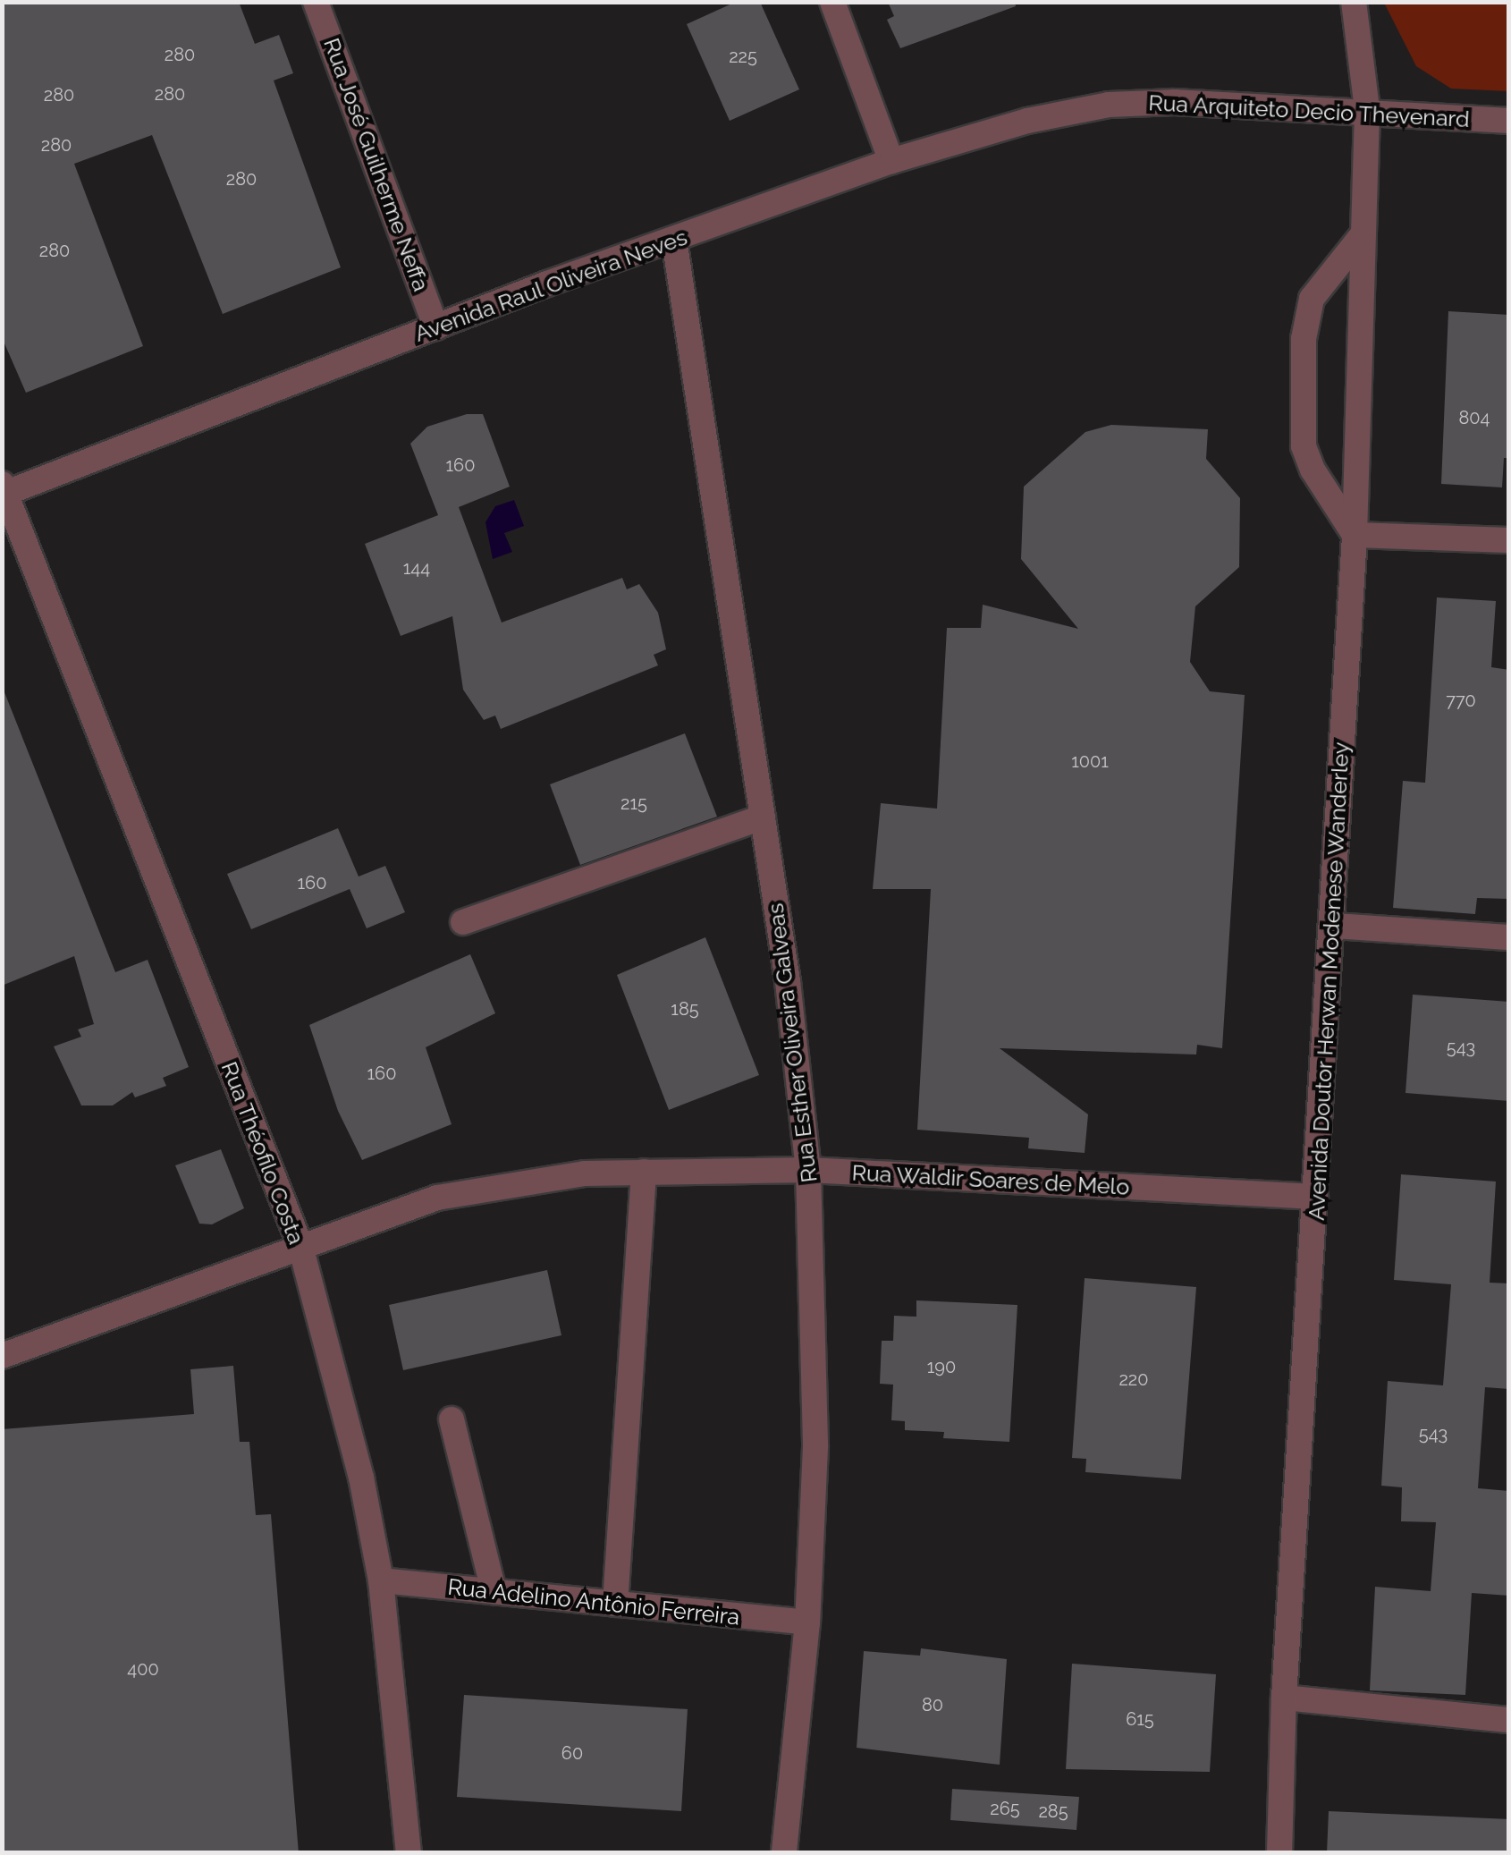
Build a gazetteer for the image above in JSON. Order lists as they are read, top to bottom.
{
  "streets": {
    "street": [
      "Rua Arquiteto Decio Thevenard",
      "Rua José Guilherme Neffa",
      "Avenida Raul Oliveira Neves",
      "Avenida Doutor Herwan Modenese Wanderley",
      "Rua Esther Oliveira Galveas",
      "Rua Théofilo Costa",
      "Rua Waldir Soares de Melo",
      "Rua Adelino Antônio Ferreira"
    ]
  },
  "crossings": [
    ["Rua Arquiteto Decio Thevenard", "Avenida Raul Oliveira Neves"],
    ["Rua Arquiteto Decio Thevenard", "Avenida Doutor Herwan Modenese Wanderley"],
    ["Rua José Guilherme Neffa", "Avenida Raul Oliveira Neves"],
    ["Avenida Raul Oliveira Neves", "Rua Esther Oliveira Galveas"],
    ["Avenida Raul Oliveira Neves", "Rua Théofilo Costa"],
    ["Avenida Doutor Herwan Modenese Wanderley", "Rua Waldir Soares de Melo"],
    ["Rua Esther Oliveira Galveas", "Rua Waldir Soares de Melo"],
    ["Rua Esther Oliveira Galveas", "Rua Adelino Antônio Ferreira"],
    ["Rua Théofilo Costa", "Rua Waldir Soares de Melo"],
    ["Rua Théofilo Costa", "Rua Adelino Antônio Ferreira"]
  ],
  "house_numbers": [
    "280",
    "225",
    "280",
    "280",
    "280",
    "280",
    "280",
    "804",
    "160",
    "144",
    "770",
    "1001",
    "215",
    "160",
    "185",
    "543",
    "160",
    "190",
    "220",
    "543",
    "400",
    "80",
    "615",
    "60",
    "265",
    "285"
  ]
}
